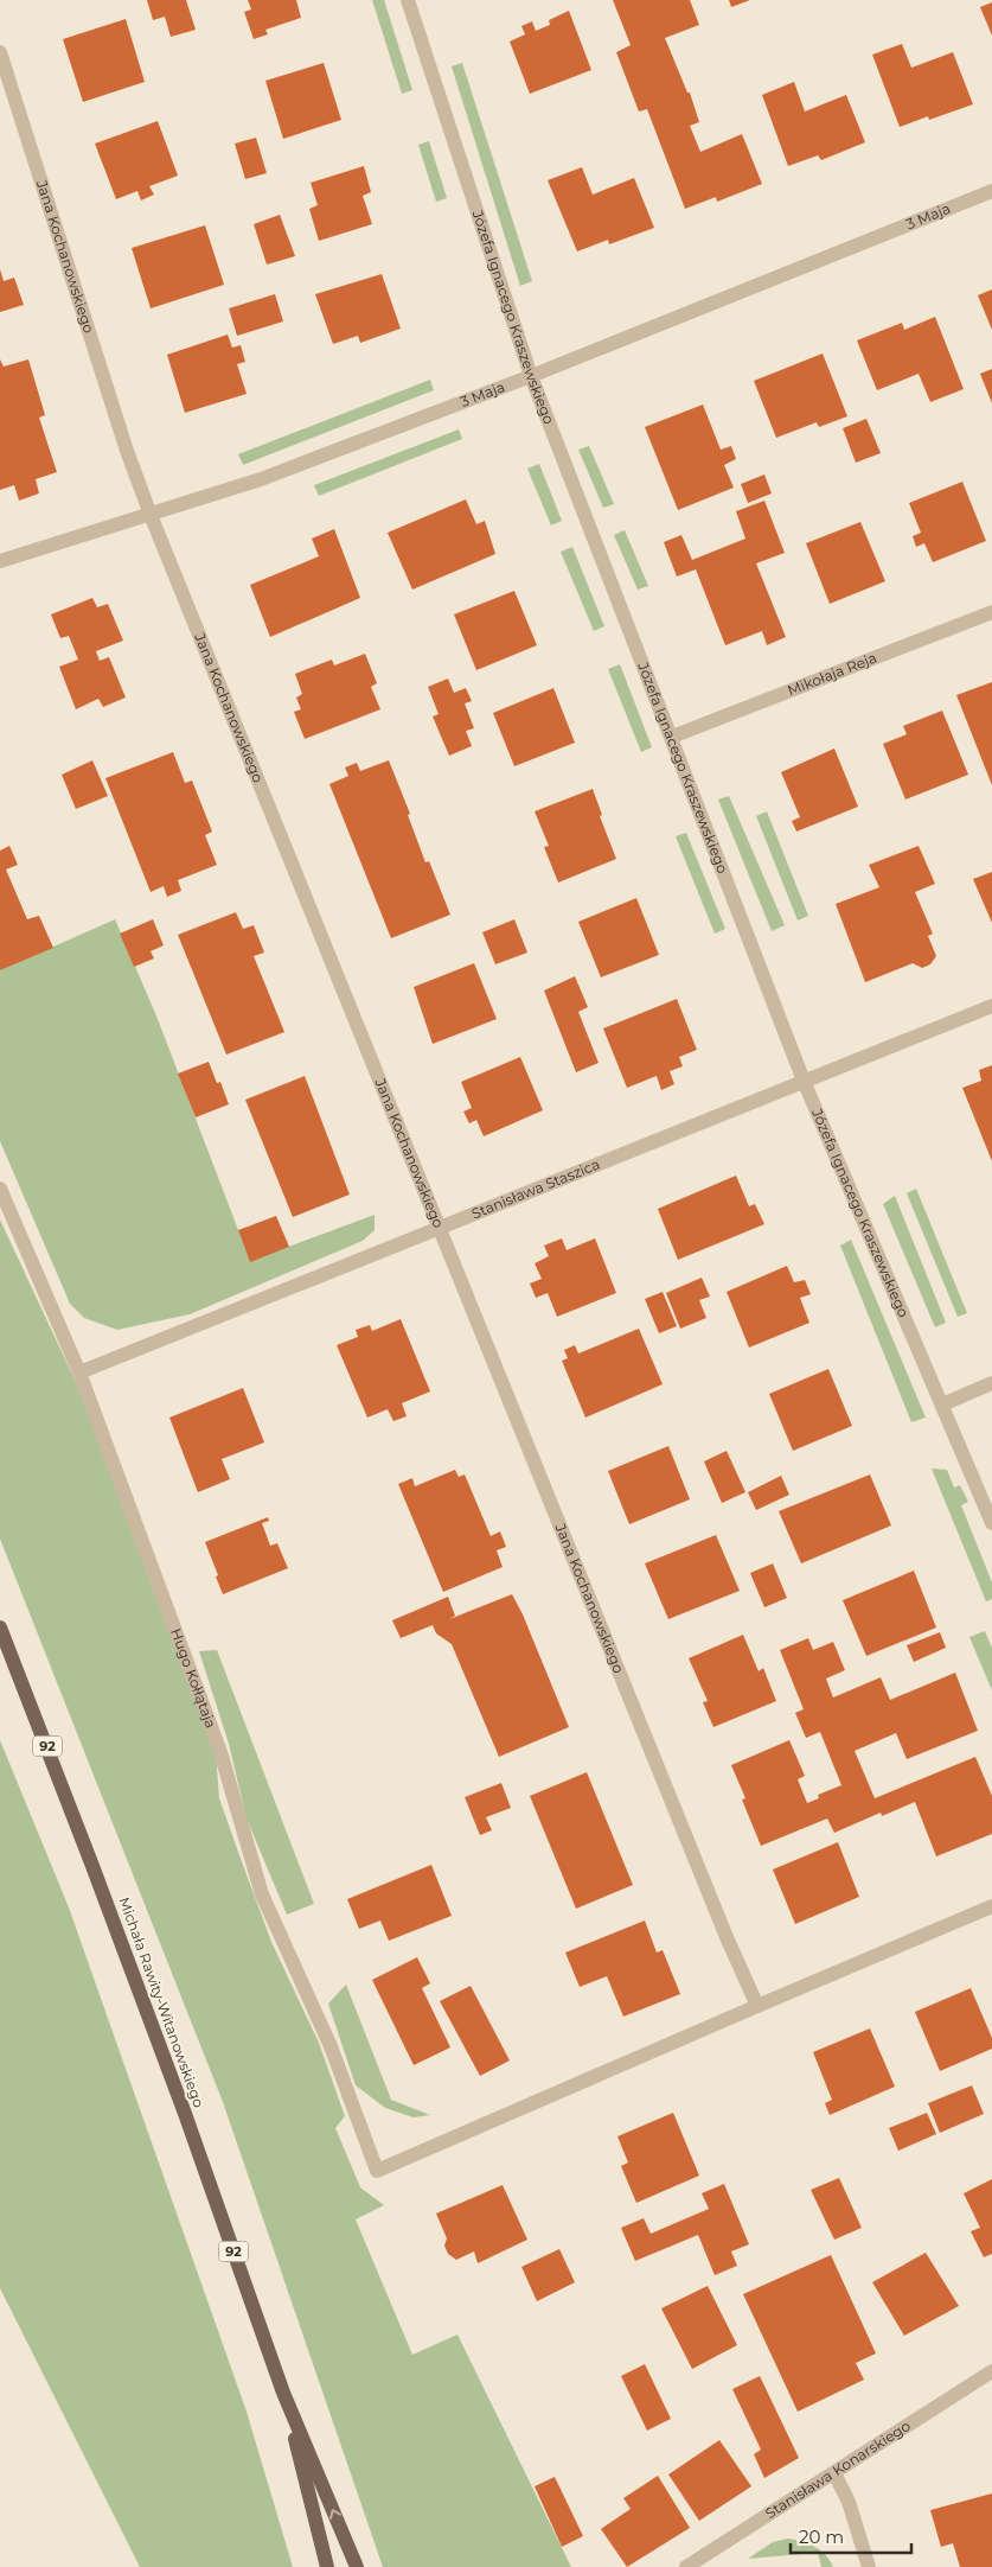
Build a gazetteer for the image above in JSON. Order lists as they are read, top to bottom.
{
  "streets": {
    "main road": ["92", "Michała Rawity-Witanowskiego"],
    "street": [
      "3 Maja",
      "Jana Kochanowskiego",
      "Józefa Ignacego Kraszewskiego",
      "Mikołaja Reja",
      "Stanisława Staszica",
      "Hugo Kołłątaja",
      "Stanisława Konarskiego"
    ]
  },
  "crossings": [
    ["3 Maja", "Jana Kochanowskiego"],
    ["3 Maja", "Józefa Ignacego Kraszewskiego"],
    ["Jana Kochanowskiego", "Stanisława Staszica"],
    ["Jana Kochanowskiego", "Hugo Kołłątaja"],
    ["Józefa Ignacego Kraszewskiego", "Mikołaja Reja"],
    ["Józefa Ignacego Kraszewskiego", "Stanisława Staszica"],
    ["Stanisława Staszica", "Hugo Kołłątaja"]
  ],
  "scale_bar": "20 m"
}
